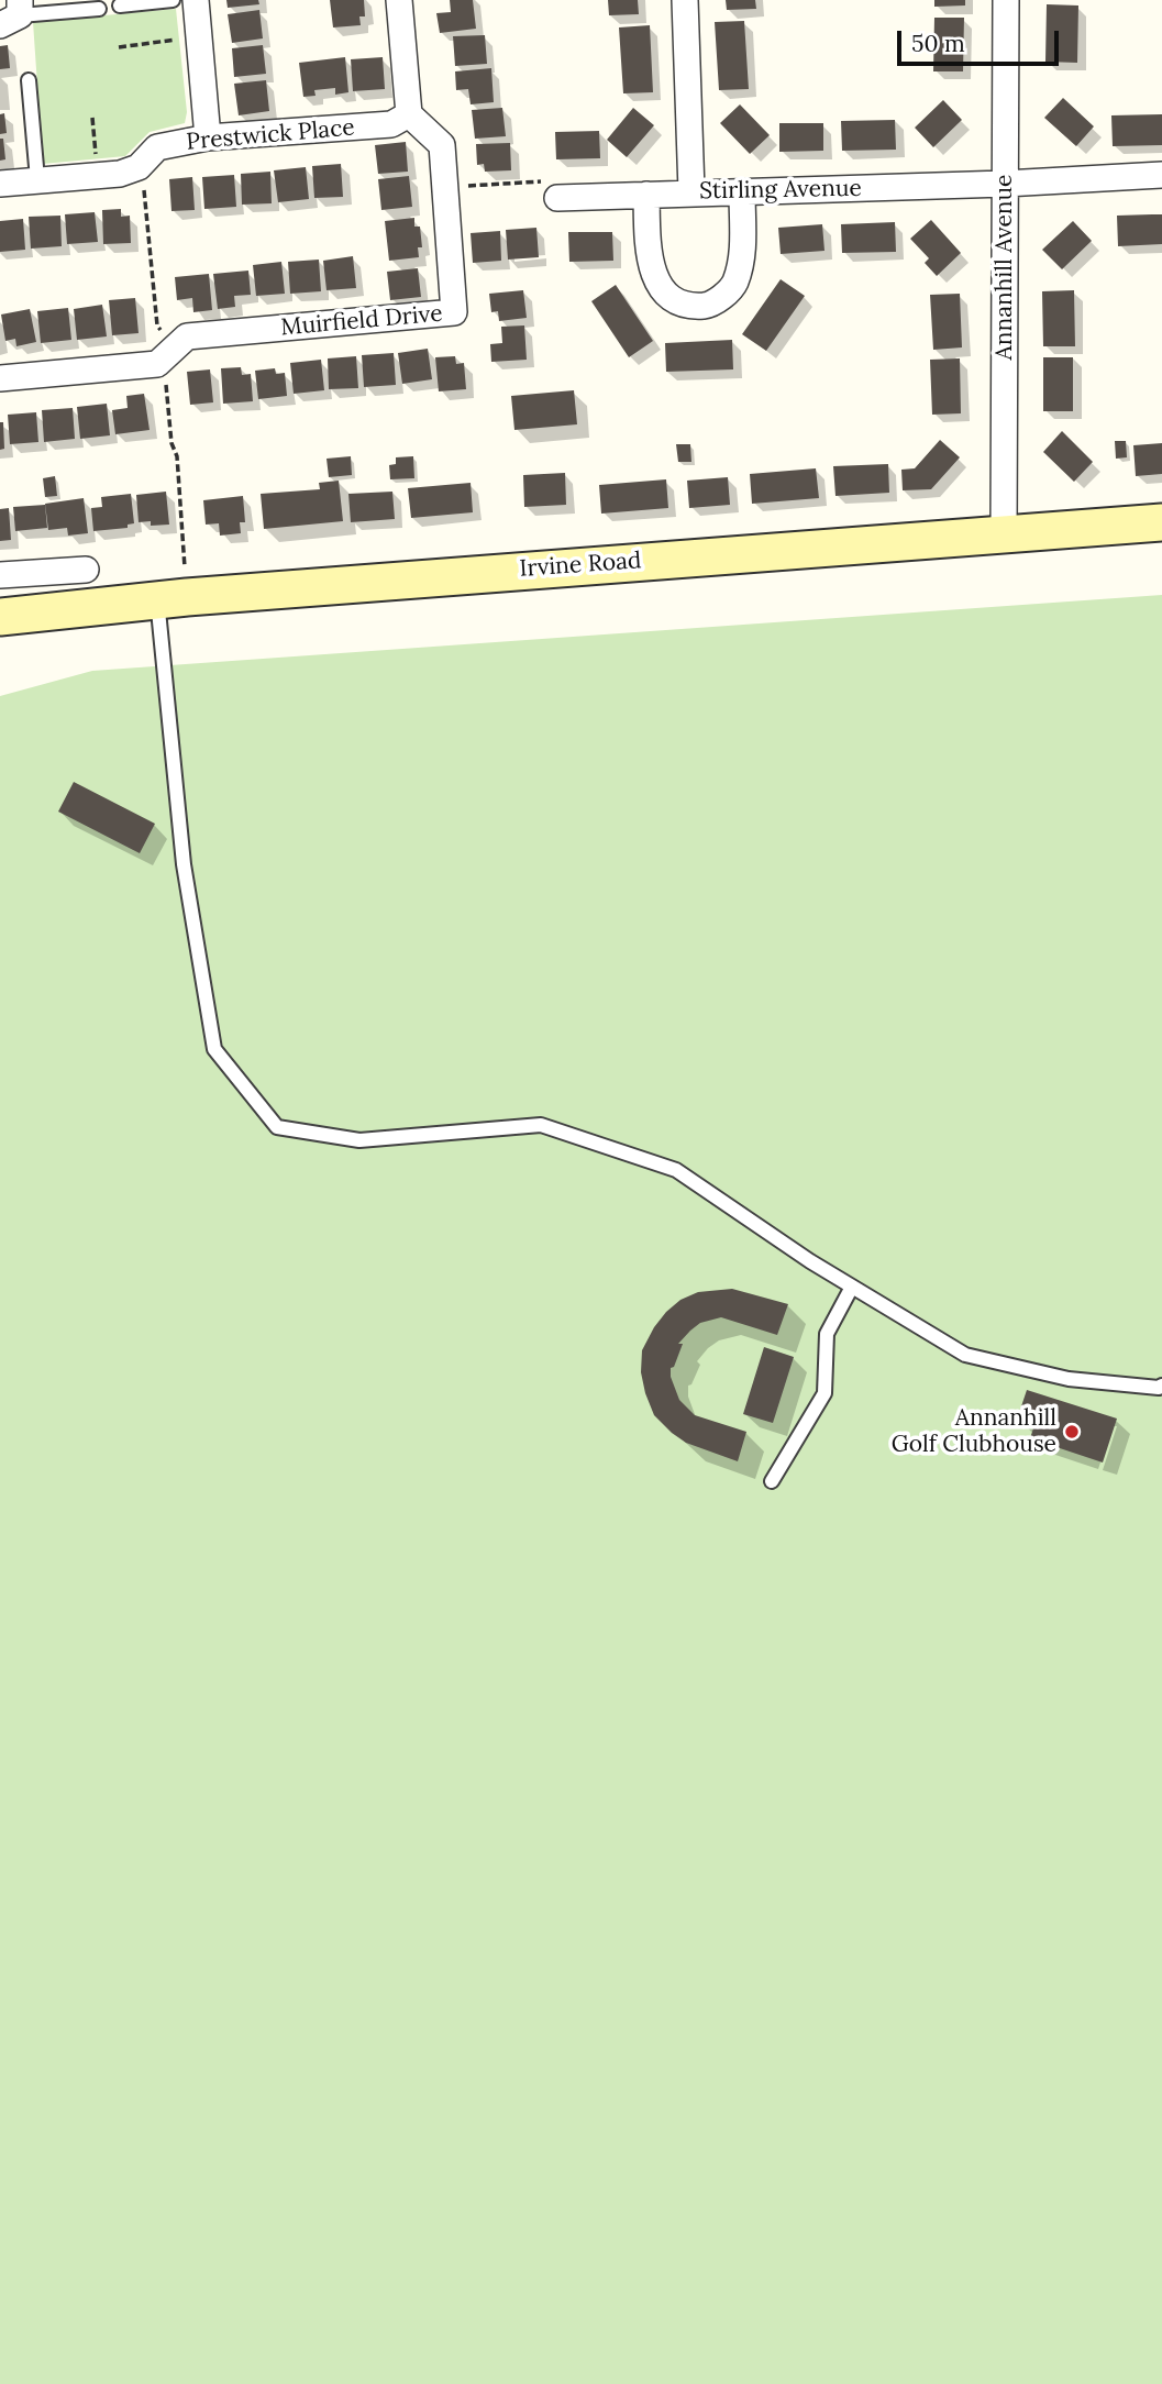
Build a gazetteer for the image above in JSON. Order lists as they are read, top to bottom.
{
  "streets": {
    "main road": ["Irvine Road"],
    "street": [
      "Prestwick Place",
      "Stirling Avenue",
      "Annanhill Avenue",
      "Muirfield Drive"
    ]
  },
  "crossings": [
    ["Prestwick Place", "Muirfield Drive"],
    ["Stirling Avenue", "Annanhill Avenue"],
    ["Annanhill Avenue", "Irvine Road"]
  ],
  "places": ["Annanhill Golf Clubhouse"],
  "scale_bar": "50 m"
}
